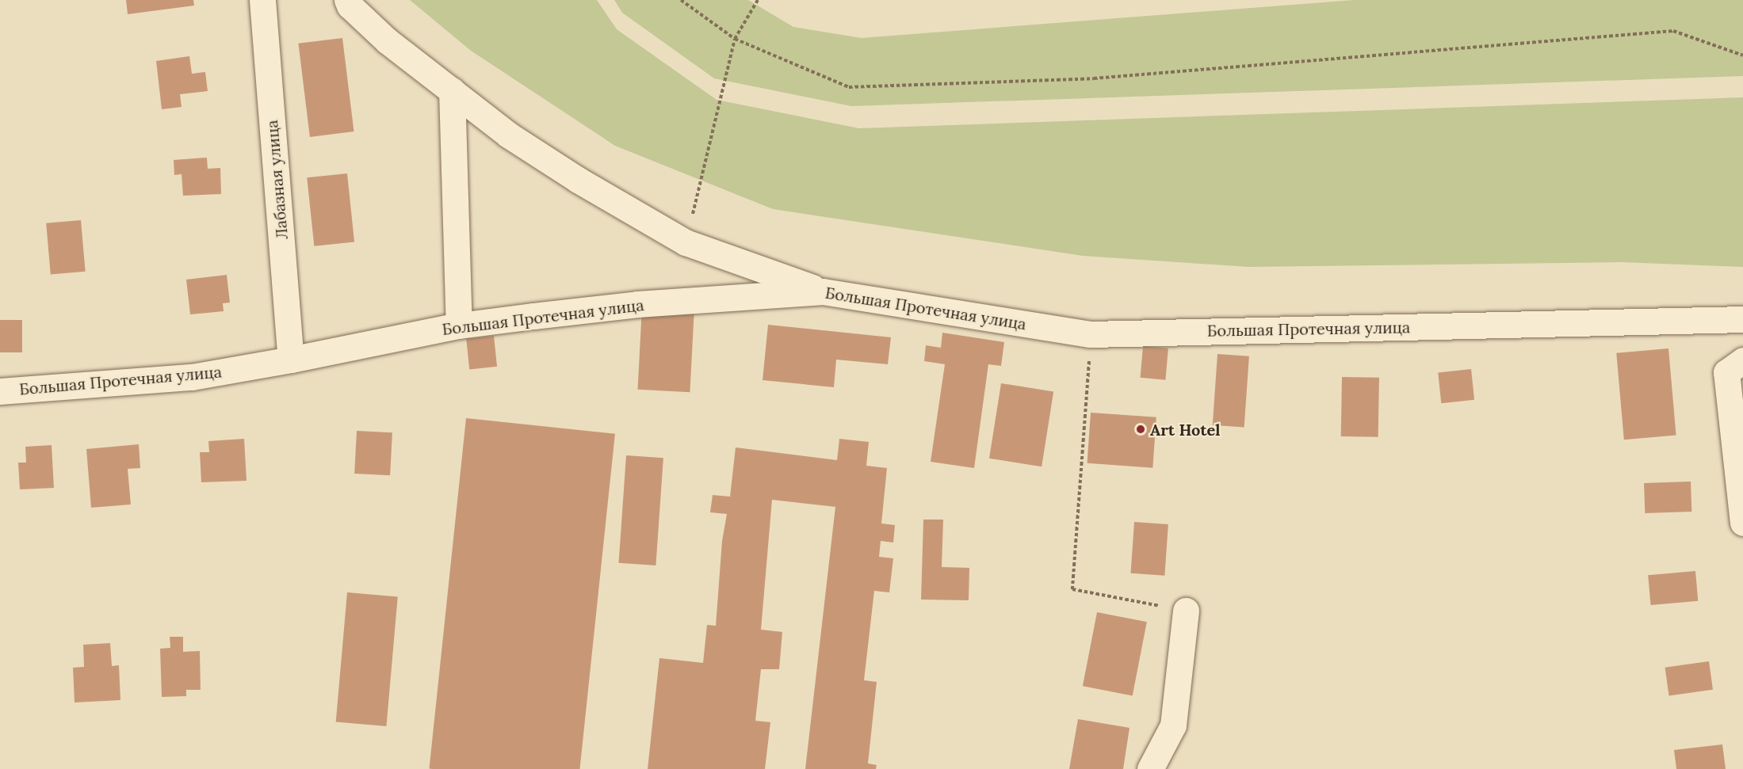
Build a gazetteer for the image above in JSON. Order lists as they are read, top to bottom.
{
  "streets": {
    "street": ["Лабазная улица", "Большая Протечная улица"]
  },
  "crossings": [
    ["Лабазная улица", "Большая Протечная улица"]
  ],
  "places": ["Art Hotel"]
}
